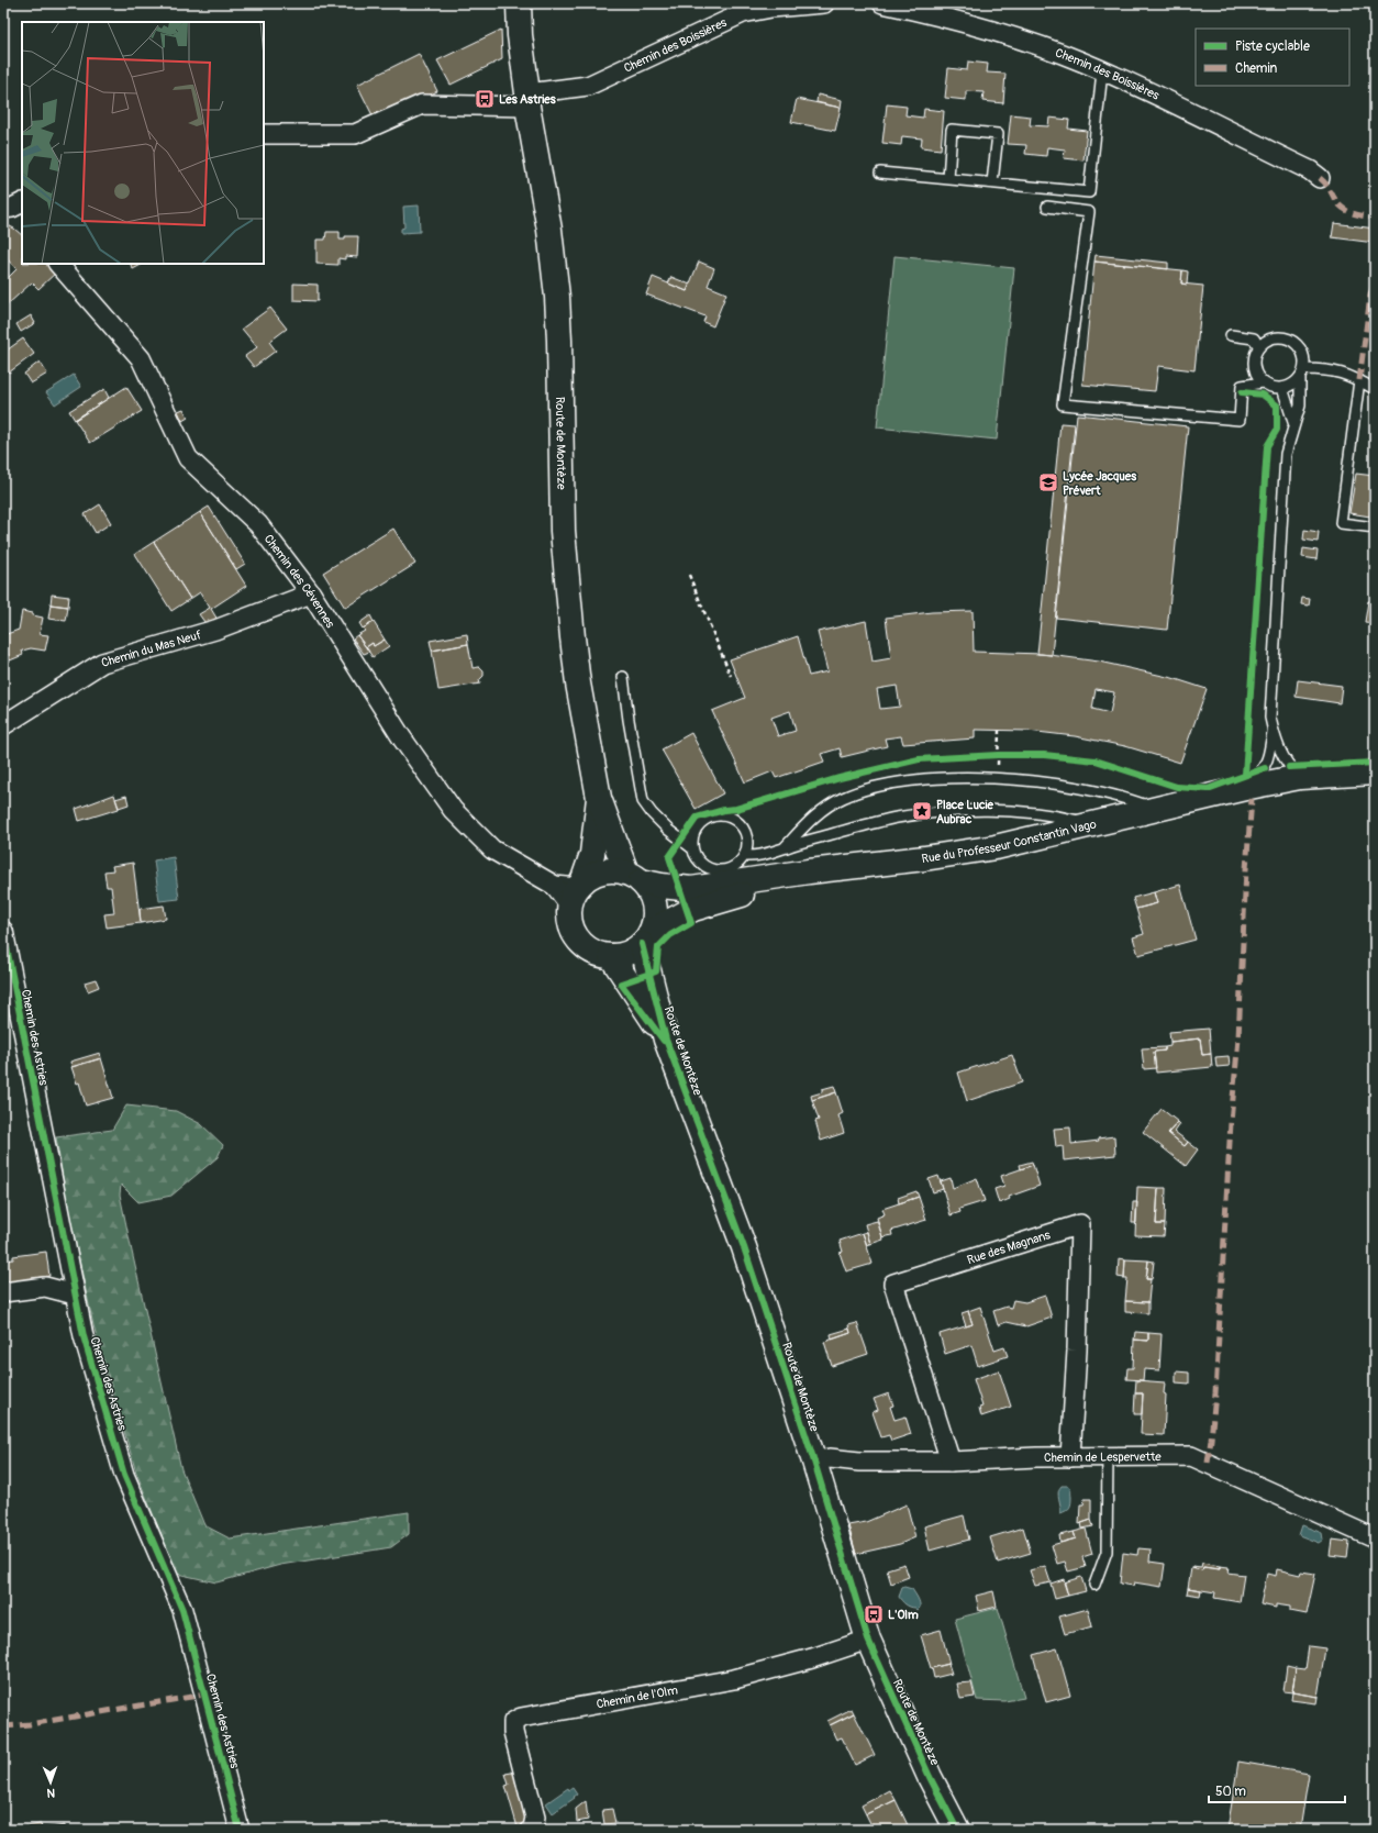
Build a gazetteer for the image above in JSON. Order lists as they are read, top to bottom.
{
  "streets": {
    "street": [
      "Chemin des Boissières",
      "Route de Montèze",
      "Chemin des Cévennes",
      "Chemin du Mas Neuf",
      "Rue du Professeur Constantin Vago",
      "Chemin des Astries",
      "Rue des Magnans",
      "Chemin de Lespervette",
      "Chemin de l'Olm"
    ]
  },
  "crossings": [
    ["Chemin des Boissières", "Route de Montèze"],
    ["Route de Montèze", "Chemin des Cévennes"],
    ["Route de Montèze", "Rue du Professeur Constantin Vago"],
    ["Route de Montèze", "Chemin de Lespervette"],
    ["Route de Montèze", "Chemin de l'Olm"],
    ["Chemin des Cévennes", "Chemin du Mas Neuf"],
    ["Chemin des Cévennes", "Rue du Professeur Constantin Vago"],
    ["Rue des Magnans", "Chemin de Lespervette"]
  ],
  "places": {
    "bus stop": ["Les Astries", "L'Olm"],
    "school or university": ["Lycée Jacques Prévert"],
    "place": ["Place Lucie Aubrac"]
  },
  "legend": ["Piste cyclable", "Chemin"],
  "scale_bar": "50 m",
  "north": "bottom"
}
